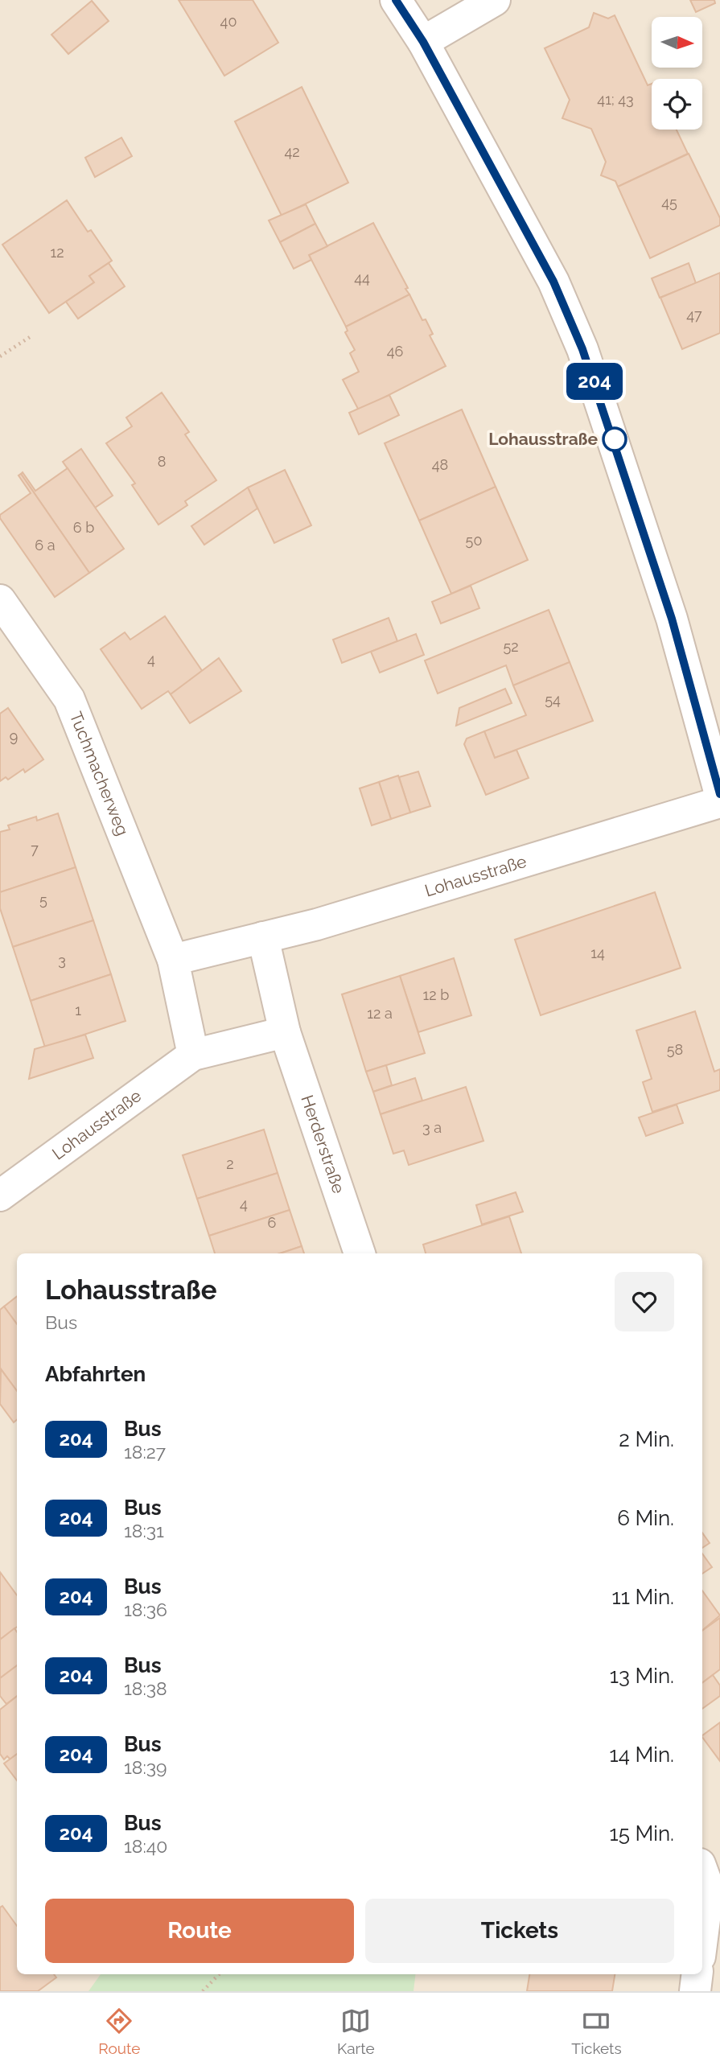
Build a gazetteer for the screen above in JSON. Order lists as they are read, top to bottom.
{
  "streets": {
    "street": ["Tuchmacherweg", "Lohausstraße", "Herderstraße"]
  },
  "crossings": [
    ["Tuchmacherweg", "Lohausstraße"],
    ["Lohausstraße", "Herderstraße"]
  ],
  "places": ["Lohausstraße"],
  "lines": ["bus line 204"],
  "house_numbers": [
    "40",
    "41; 43",
    "42",
    "45",
    "12",
    "44",
    "47",
    "46",
    "8",
    "48",
    "6 b",
    "50",
    "6 a",
    "52",
    "4",
    "54",
    "9",
    "7",
    "5",
    "14",
    "3",
    "12 b",
    "1",
    "12 a",
    "58",
    "3 a",
    "2",
    "4",
    "6"
  ],
  "north": "right",
  "page": {
    "on_map": "204",
    "heading": [
      ["Lohausstraße", "Bus"],
      "Abfahrten"
    ],
    "list": [
      {
        "mark": "204",
        "name": "Bus",
        "note": "18:27",
        "value": "2 Min."
      },
      {
        "mark": "204",
        "name": "Bus",
        "note": "18:31",
        "value": "6 Min."
      },
      {
        "mark": "204",
        "name": "Bus",
        "note": "18:36",
        "value": "11 Min."
      },
      {
        "mark": "204",
        "name": "Bus",
        "note": "18:38",
        "value": "13 Min."
      },
      {
        "mark": "204",
        "name": "Bus",
        "note": "18:39",
        "value": "14 Min."
      },
      {
        "mark": "204",
        "name": "Bus",
        "note": "18:40",
        "value": "15 Min."
      }
    ],
    "buttons": ["Route", "Tickets"],
    "tabs": ["Route", "Karte", "Tickets"]
  }
}
